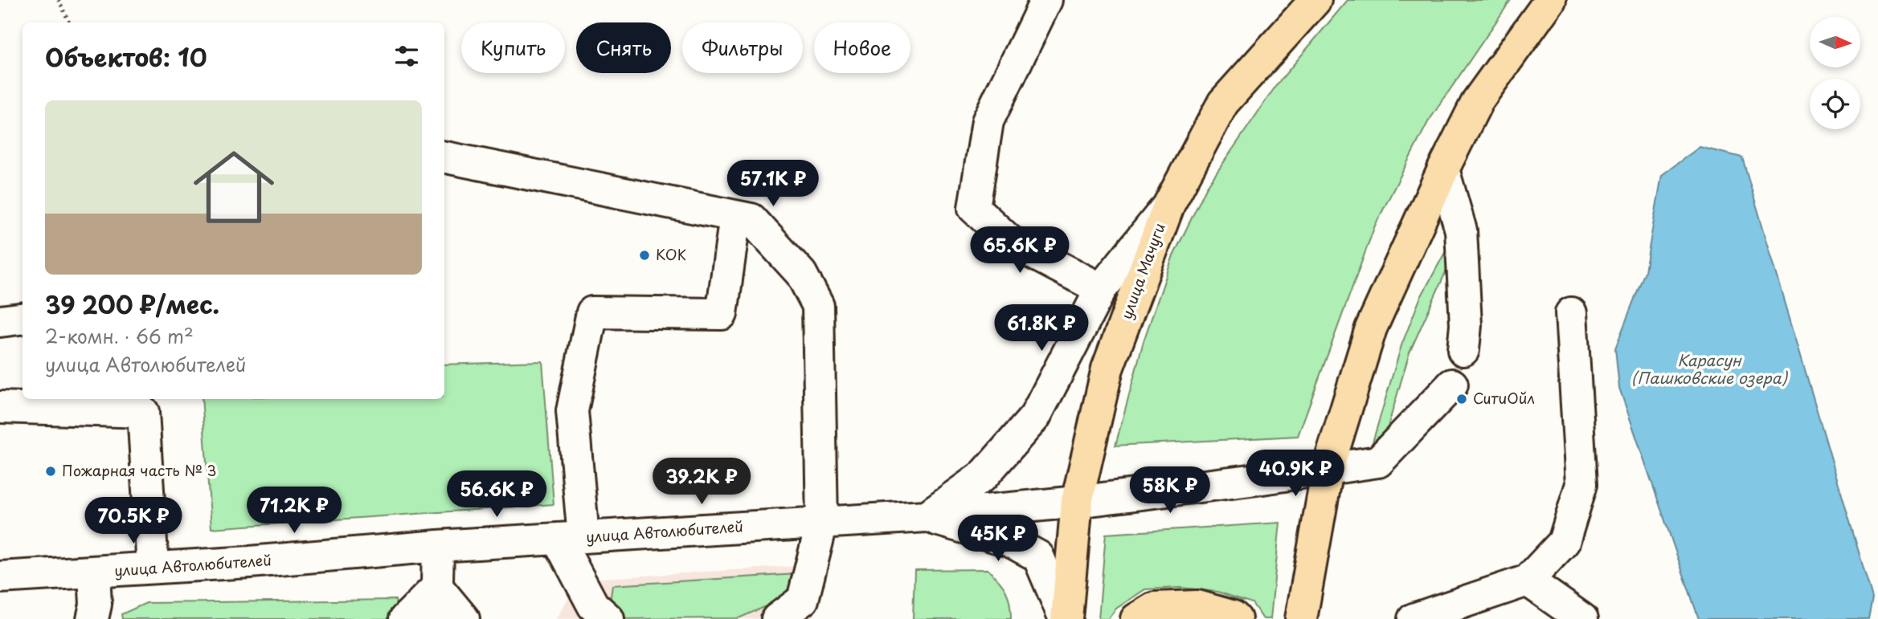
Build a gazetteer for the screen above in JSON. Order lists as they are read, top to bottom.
{
  "streets": {
    "main road": ["улица Мачуги"],
    "street": ["улица Автолюбителей"]
  },
  "crossings": [
    ["улица Мачуги", "улица Автолюбителей"]
  ],
  "water": ["Карасун (Пашковские озера)"],
  "places": ["КОК", "СитиОйл", "Пожарная часть № 3"],
  "north": "right",
  "page": {
    "chip": [
      "Купить",
      "Снять",
      "Фильтры",
      "Новое"
    ],
    "heading": "Объектов: 10",
    "list": [
      {
        "name": "39 200 ₽/мес.",
        "note": "2-комн. · 66 m² · улица Автолюбителей"
      }
    ],
    "price": [
      "57.1K ₽",
      "65.6K ₽",
      "61.8K ₽",
      "40.9K ₽",
      "39.2K ₽",
      "58K ₽",
      "56.6K ₽",
      "71.2K ₽",
      "70.5K ₽",
      "45K ₽"
    ]
  }
}
